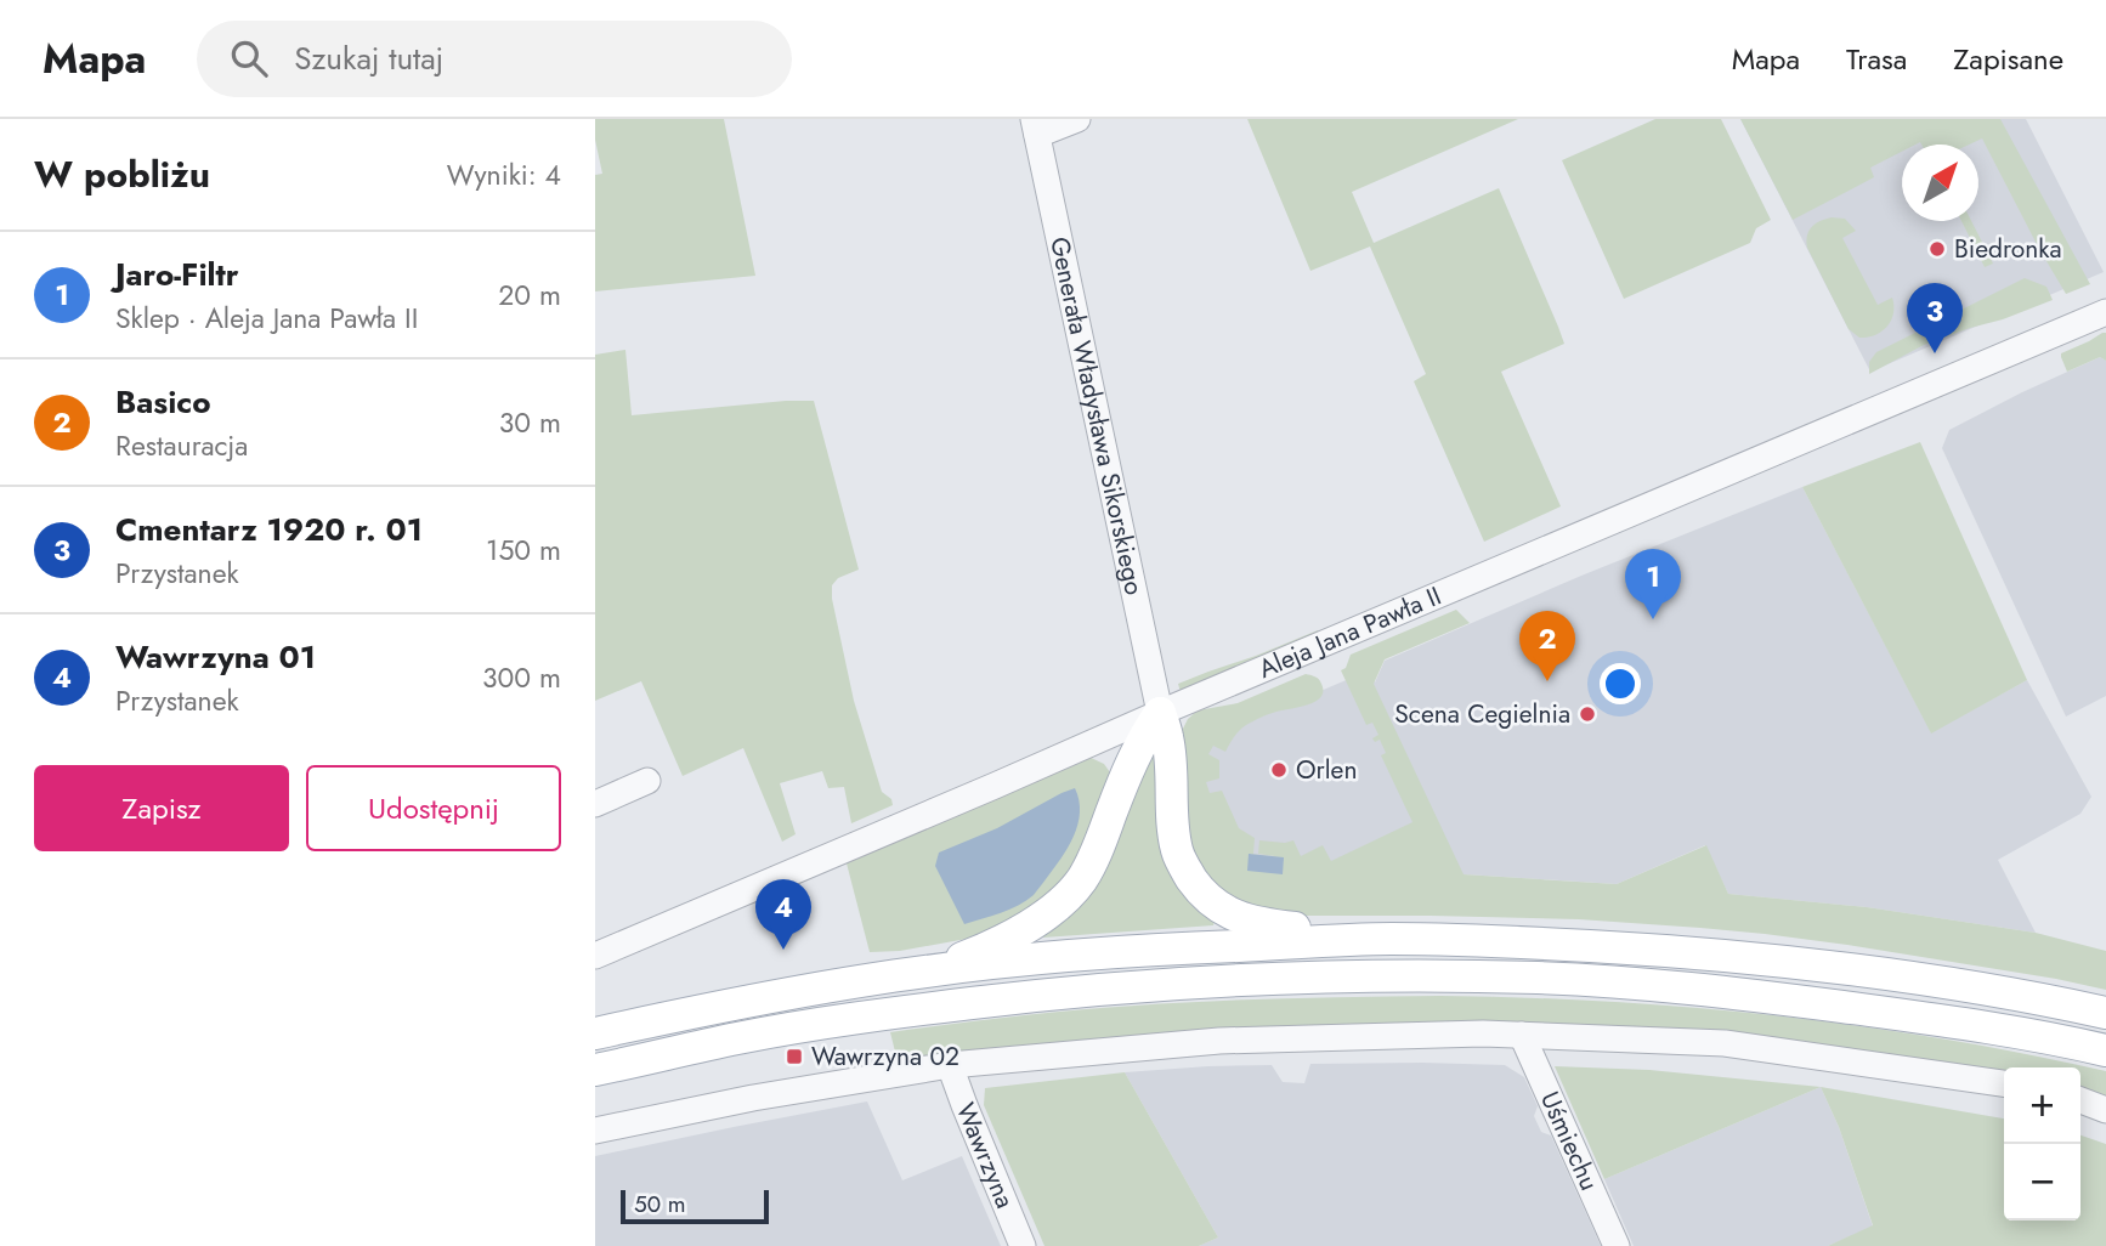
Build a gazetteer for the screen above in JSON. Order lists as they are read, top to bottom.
{
  "streets": {
    "street": [
      "Generała Władysława Sikorskiego",
      "Aleja Jana Pawła II",
      "Uśmiechu",
      "Wawrzyna"
    ]
  },
  "crossings": [
    ["Generała Władysława Sikorskiego", "Aleja Jana Pawła II"]
  ],
  "places": {
    "other": ["Biedronka", "Scena Cegielnia", "Orlen"],
    "transit": ["Wawrzyna 02"]
  },
  "scale_bar": "50 m",
  "north": "top right",
  "page": {
    "header": "Mapa",
    "search": "Szukaj tutaj",
    "nav": ["Mapa", "Trasa", "Zapisane"],
    "heading": ["W pobliżu", "Wyniki: 4"],
    "list": [
      {
        "mark": "1",
        "name": "Jaro-Filtr",
        "note": "Sklep · Aleja Jana Pawła II",
        "value": "20 m"
      },
      {
        "mark": "2",
        "name": "Basico",
        "note": "Restauracja",
        "value": "30 m"
      },
      {
        "mark": "3",
        "name": "Cmentarz 1920 r. 01",
        "note": "Przystanek",
        "value": "150 m"
      },
      {
        "mark": "4",
        "name": "Wawrzyna 01",
        "note": "Przystanek",
        "value": "300 m"
      }
    ],
    "pins": [
      "3",
      "1",
      "2",
      "4"
    ],
    "buttons": ["Zapisz", "Udostępnij"],
    "map_buttons": ["+", "−"],
    "scale": "50 m"
  }
}
